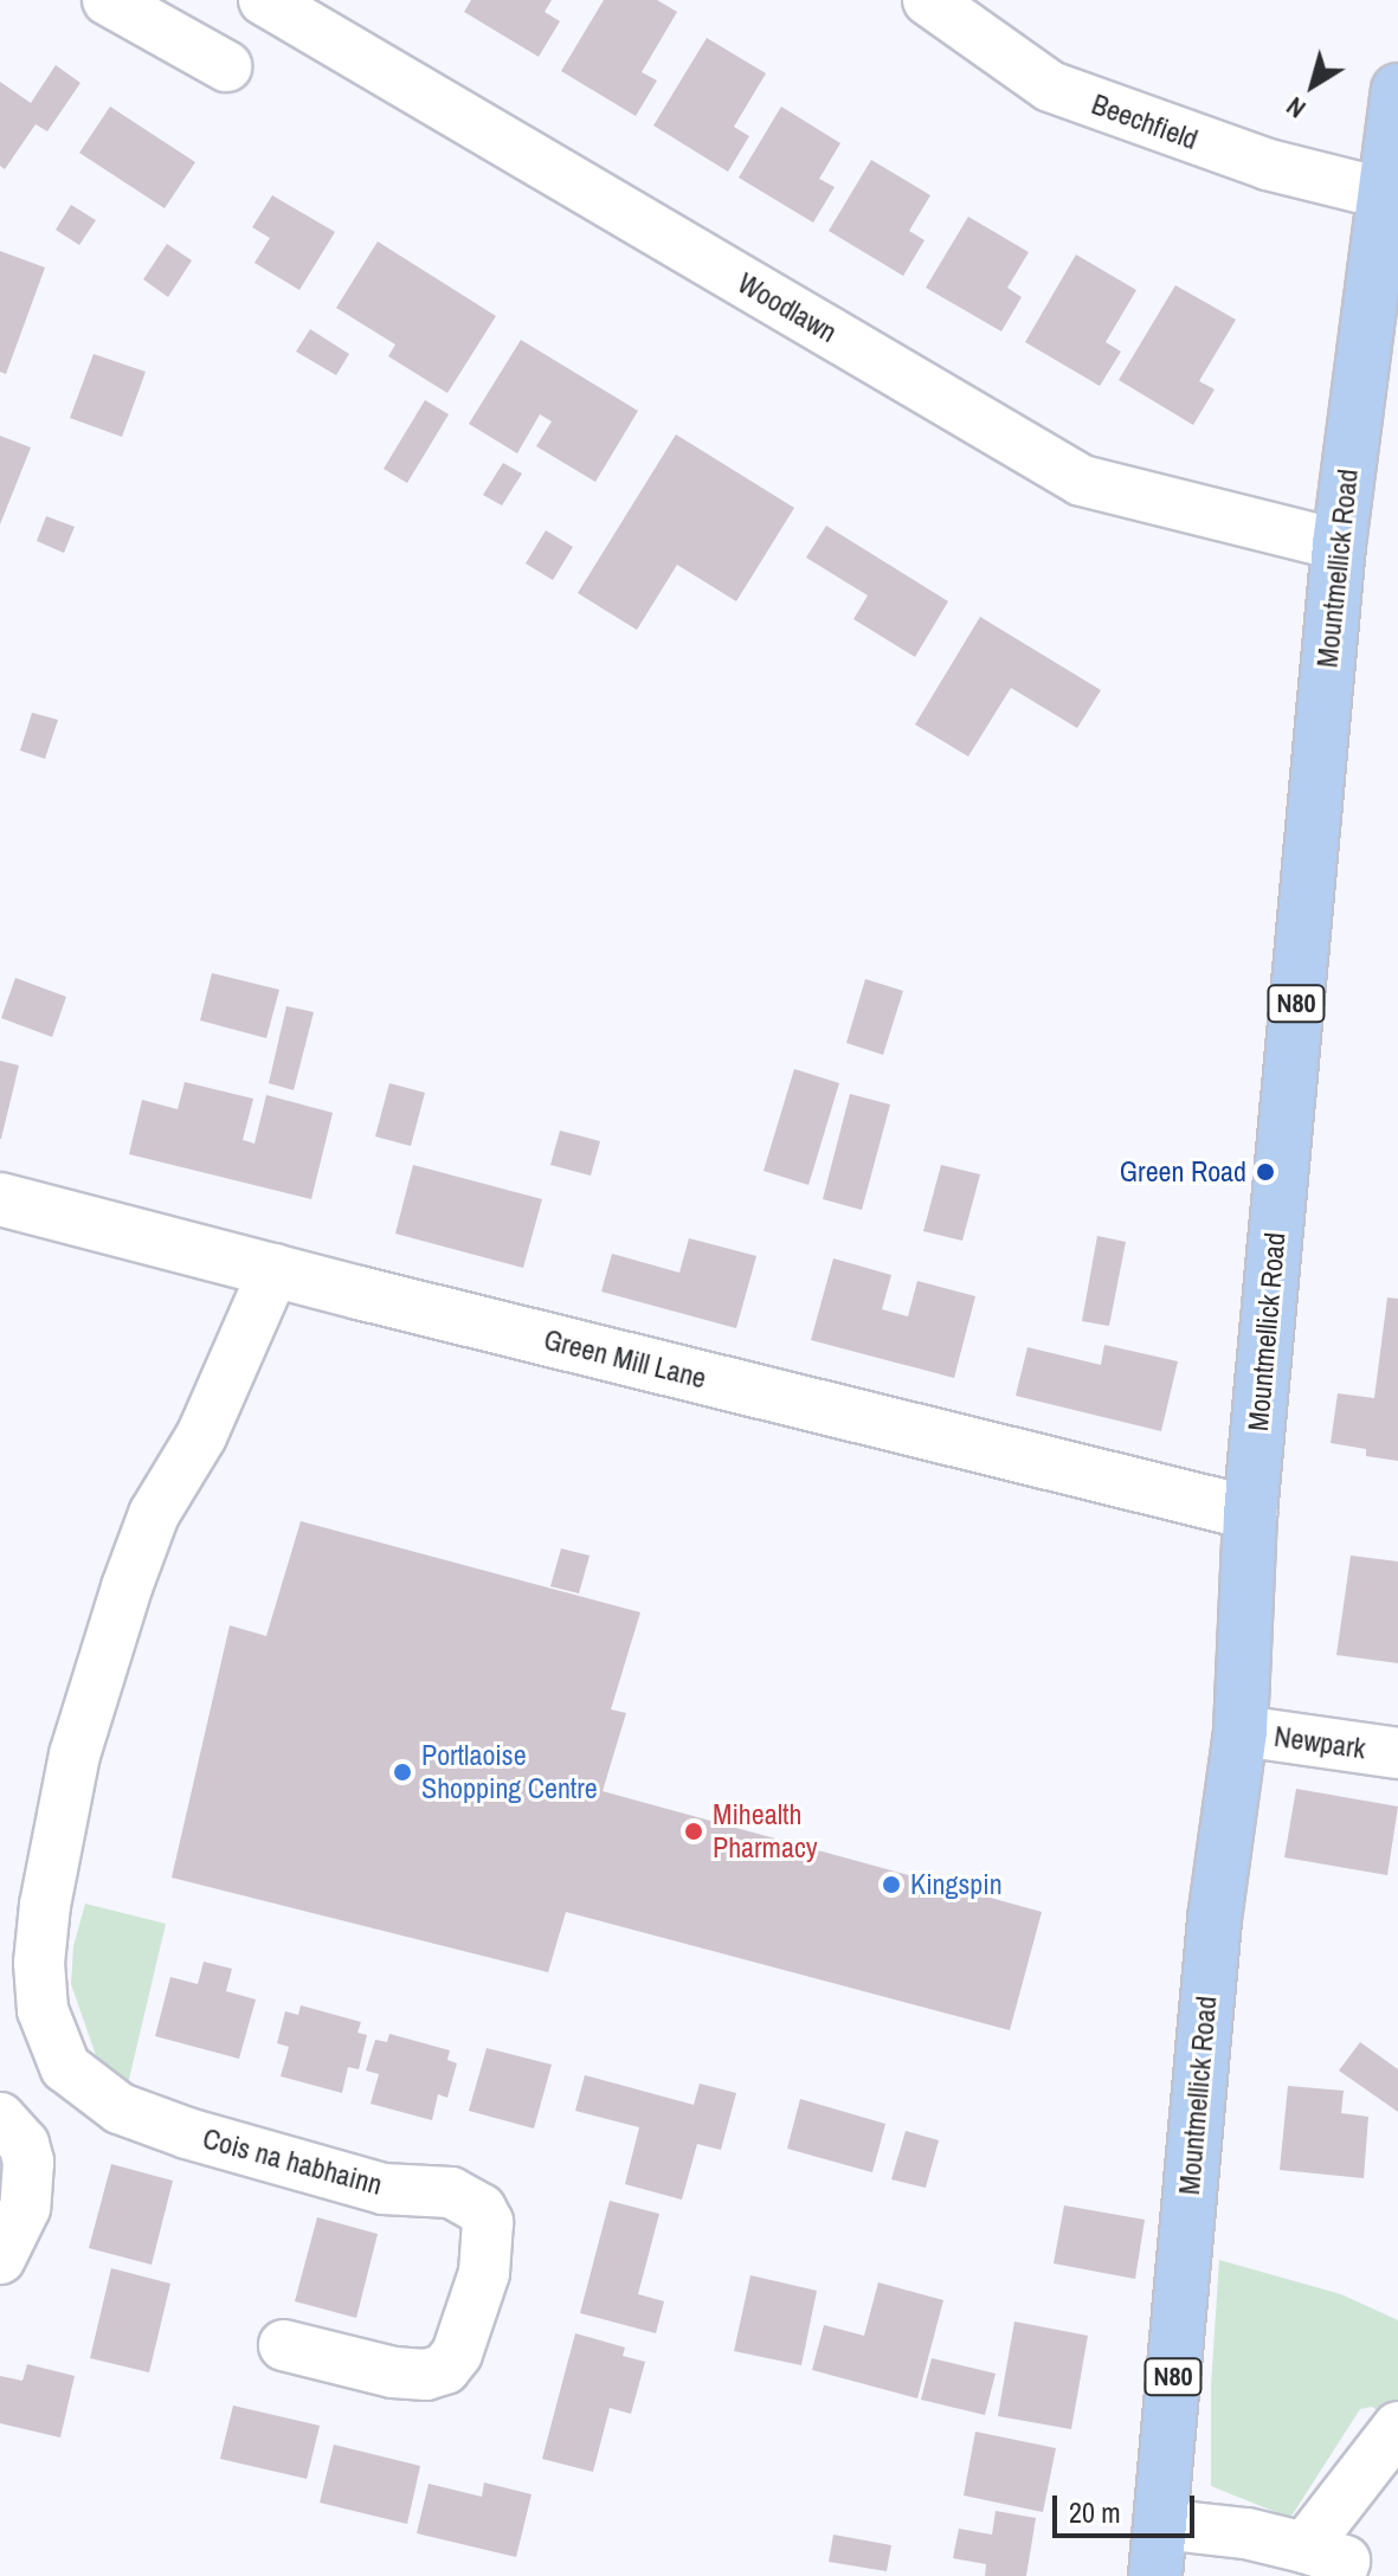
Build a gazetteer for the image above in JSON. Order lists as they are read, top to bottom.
{
  "streets": {
    "main road": ["Mountmellick Road", "N80"],
    "street": [
      "Beechfield",
      "Woodlawn",
      "Green Mill Lane",
      "Newpark",
      "Cois na habhainn"
    ]
  },
  "crossings": [
    ["Beechfield", "Mountmellick Road"],
    ["Woodlawn", "Mountmellick Road"],
    ["Mountmellick Road", "Green Mill Lane"],
    ["Mountmellick Road", "Newpark"]
  ],
  "places": [
    "Green Road",
    "Portlaoise Shopping Centre",
    "Mihealth Pharmacy",
    "Kingspin"
  ],
  "scale_bar": "20 m",
  "north": "bottom left"
}
